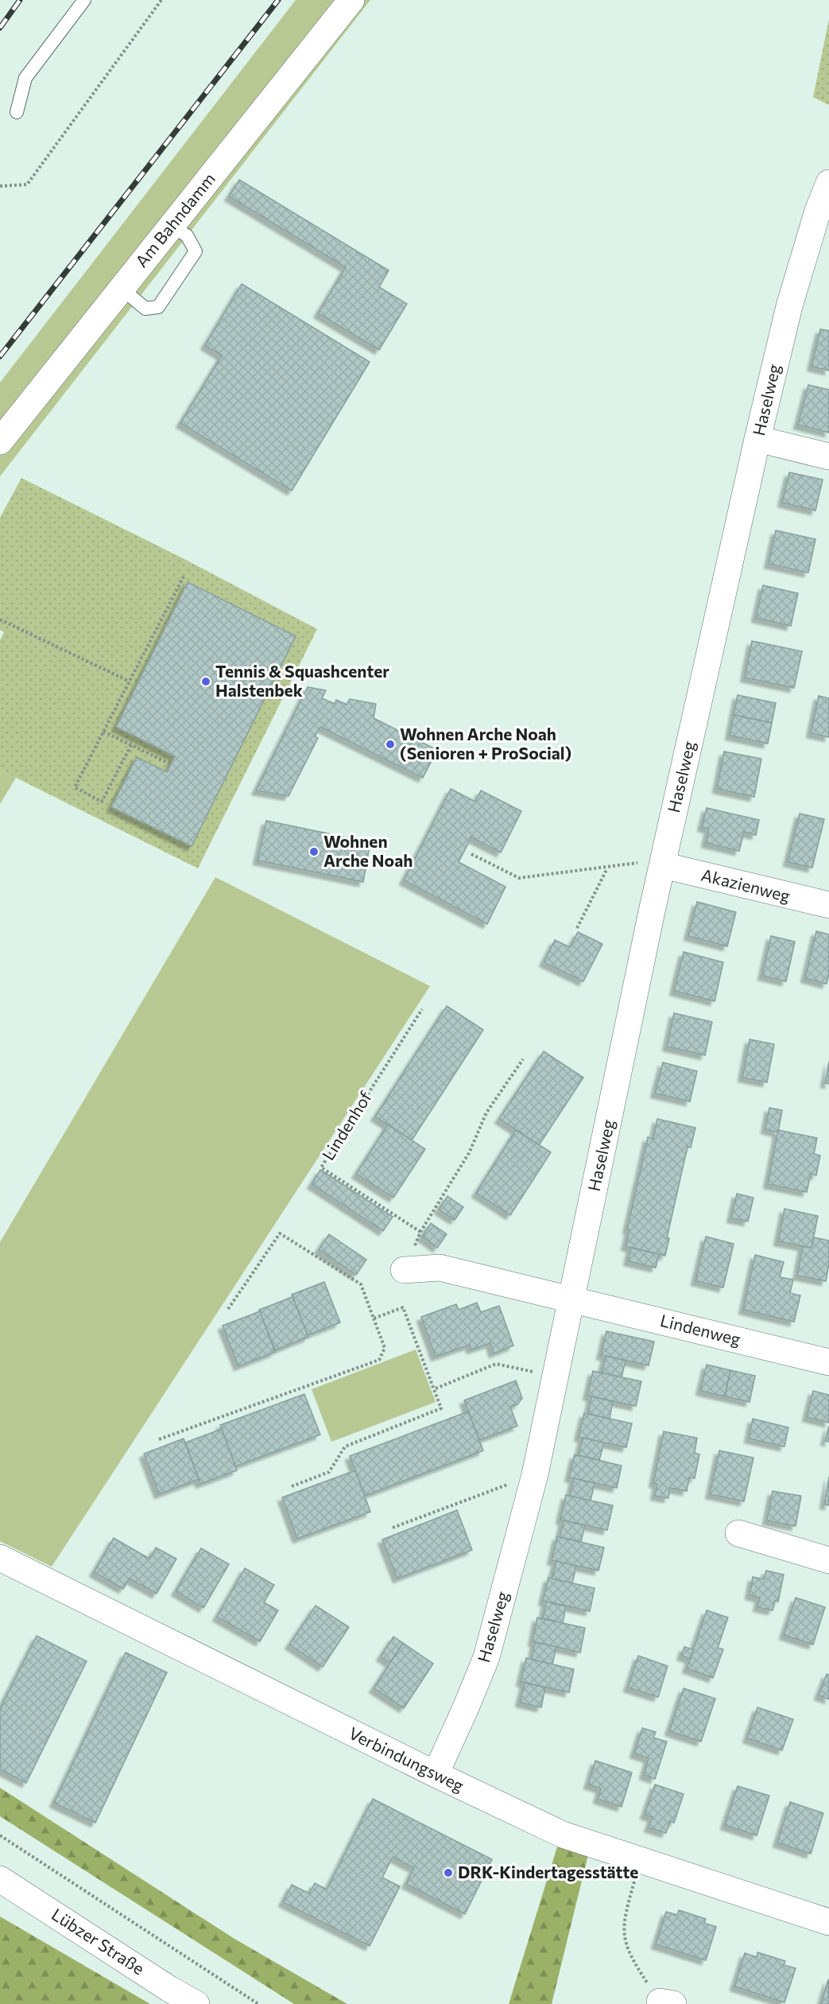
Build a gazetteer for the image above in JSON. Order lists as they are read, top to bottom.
{
  "streets": {
    "street": [
      "Am Bahndamm",
      "Haselweg",
      "Akazienweg",
      "Lindenweg",
      "Verbindungsweg",
      "Lübzer Straße"
    ],
    "path": ["Lindenhof"]
  },
  "crossings": [
    ["Haselweg", "Akazienweg"],
    ["Haselweg", "Lindenweg"],
    ["Haselweg", "Verbindungsweg"]
  ],
  "places": [
    "Tennis & Squashcenter Halstenbek",
    "Wohnen Arche Noah (Senioren + ProSocial)",
    "Wohnen Arche Noah",
    "DRK-Kindertagesstätte"
  ]
}
